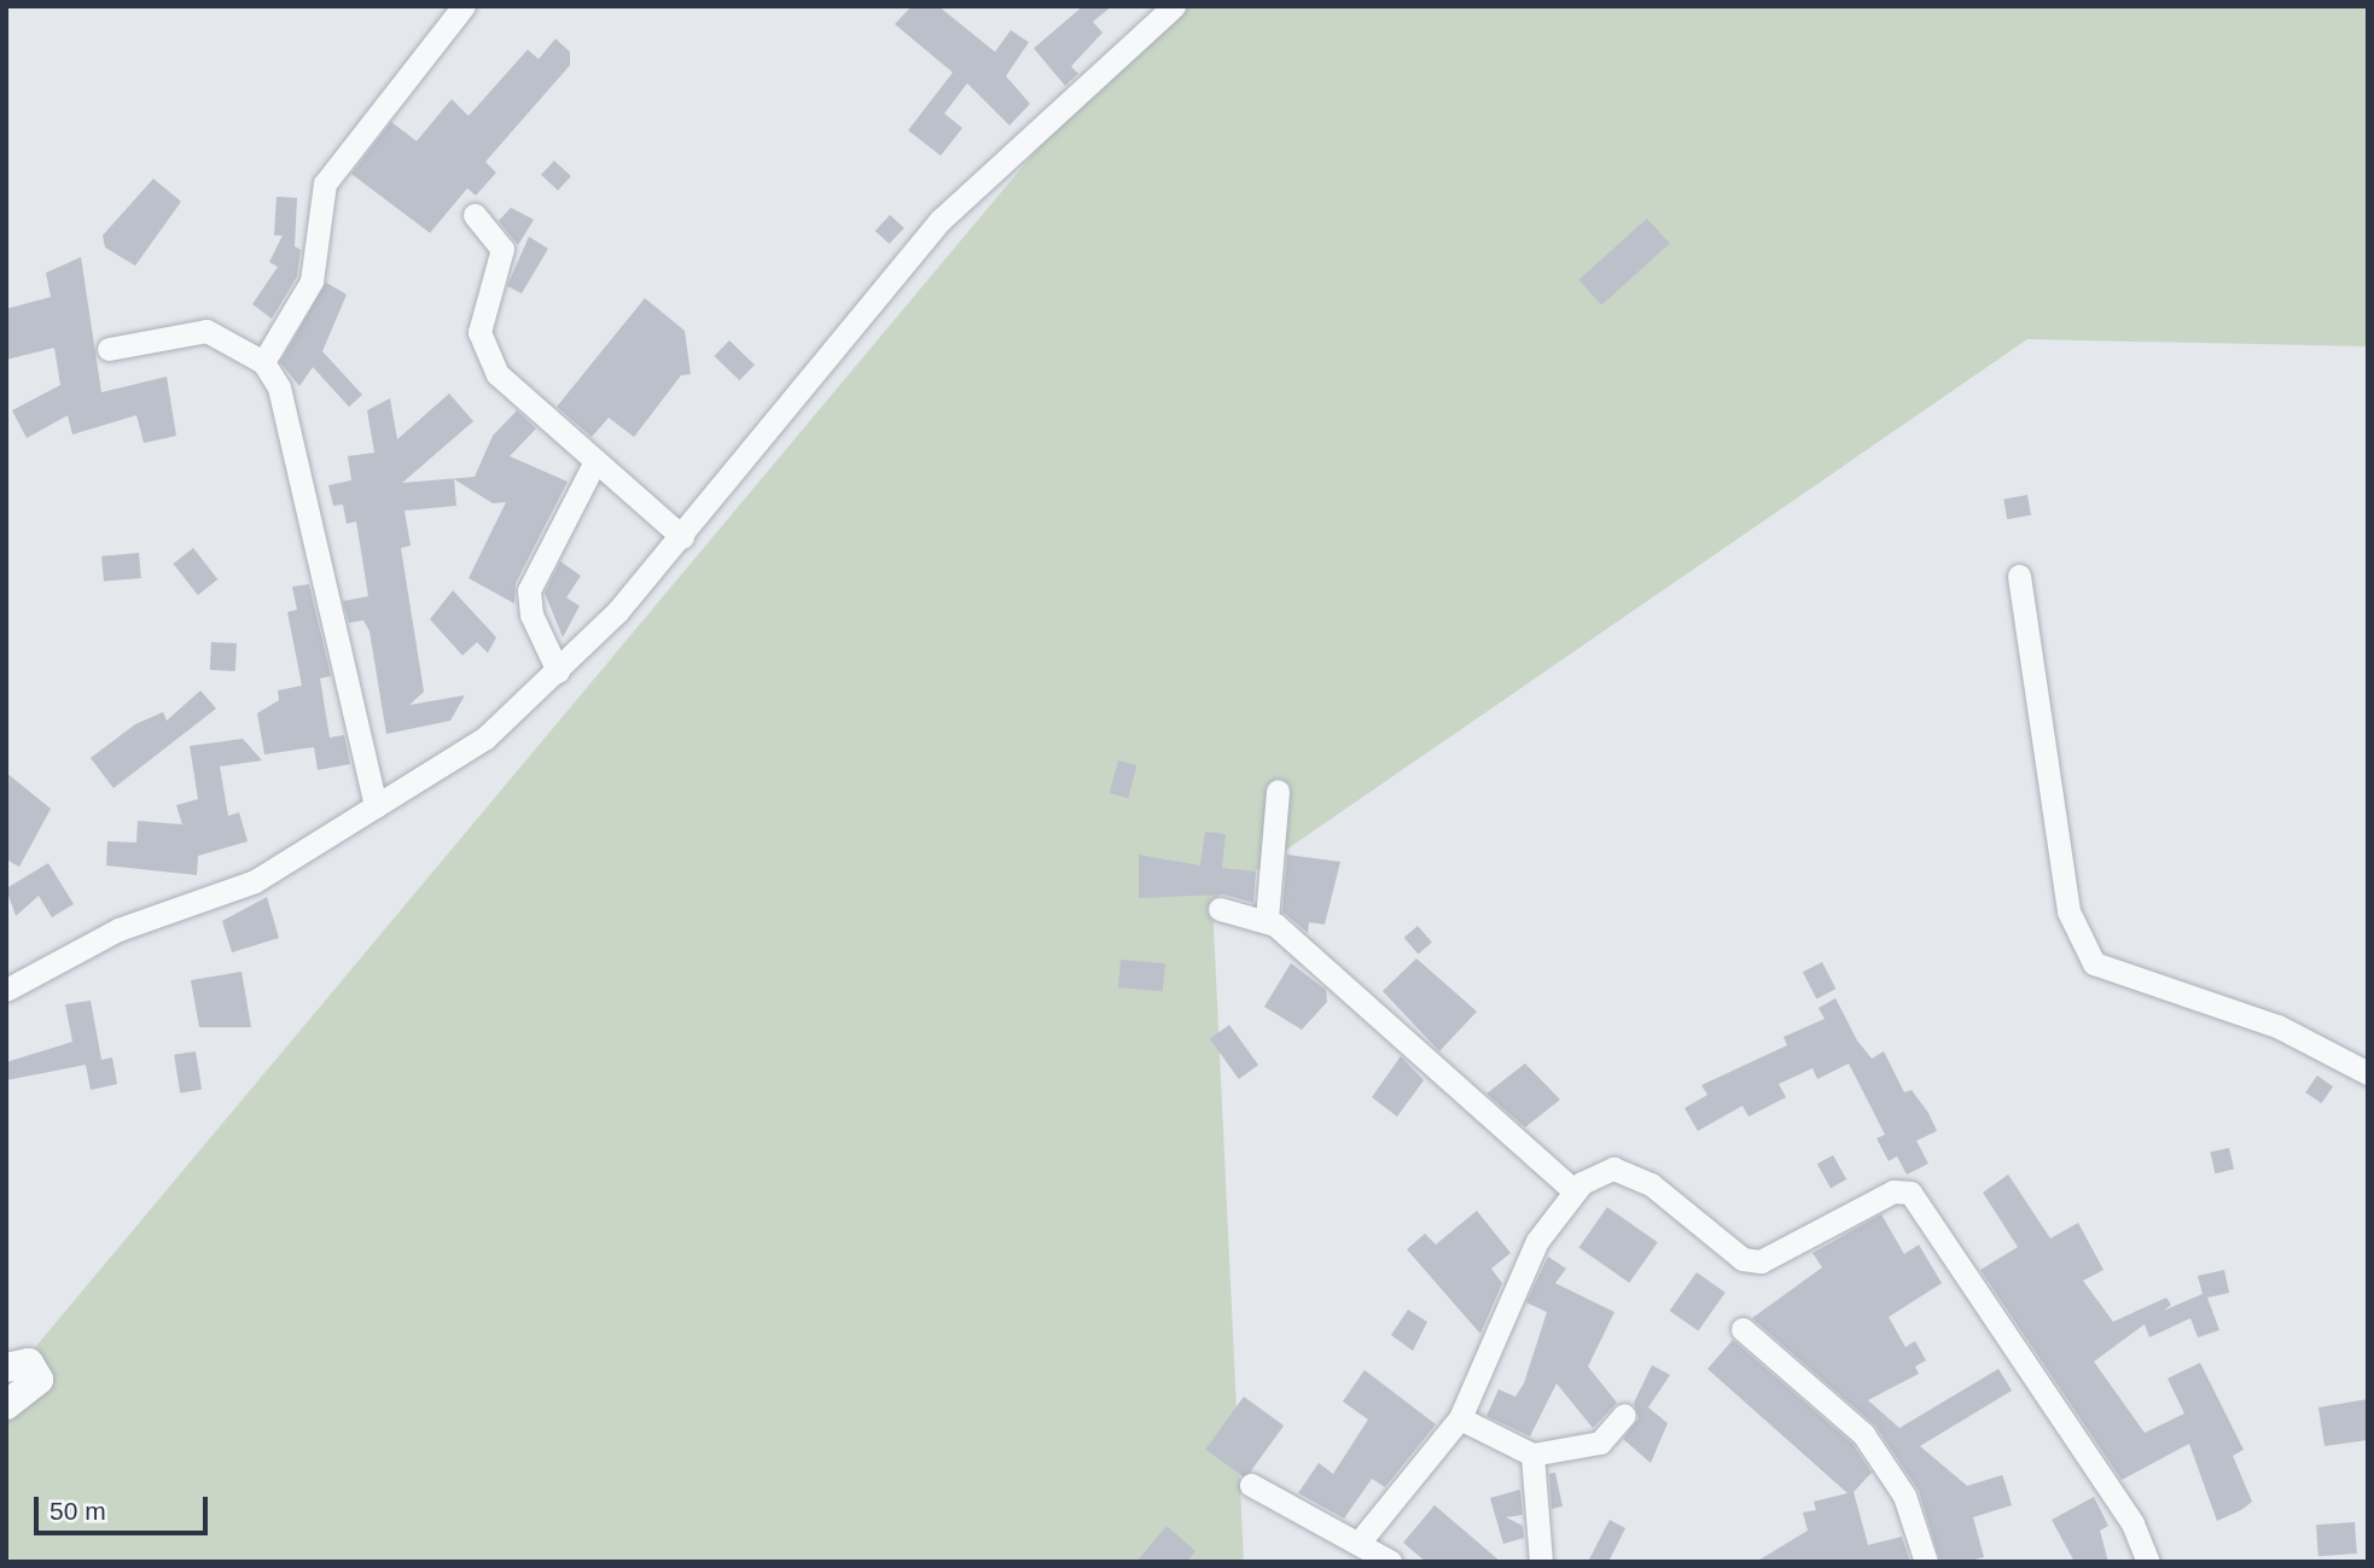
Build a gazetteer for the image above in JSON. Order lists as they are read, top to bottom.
{
  "scale_bar": "50 m"
}
